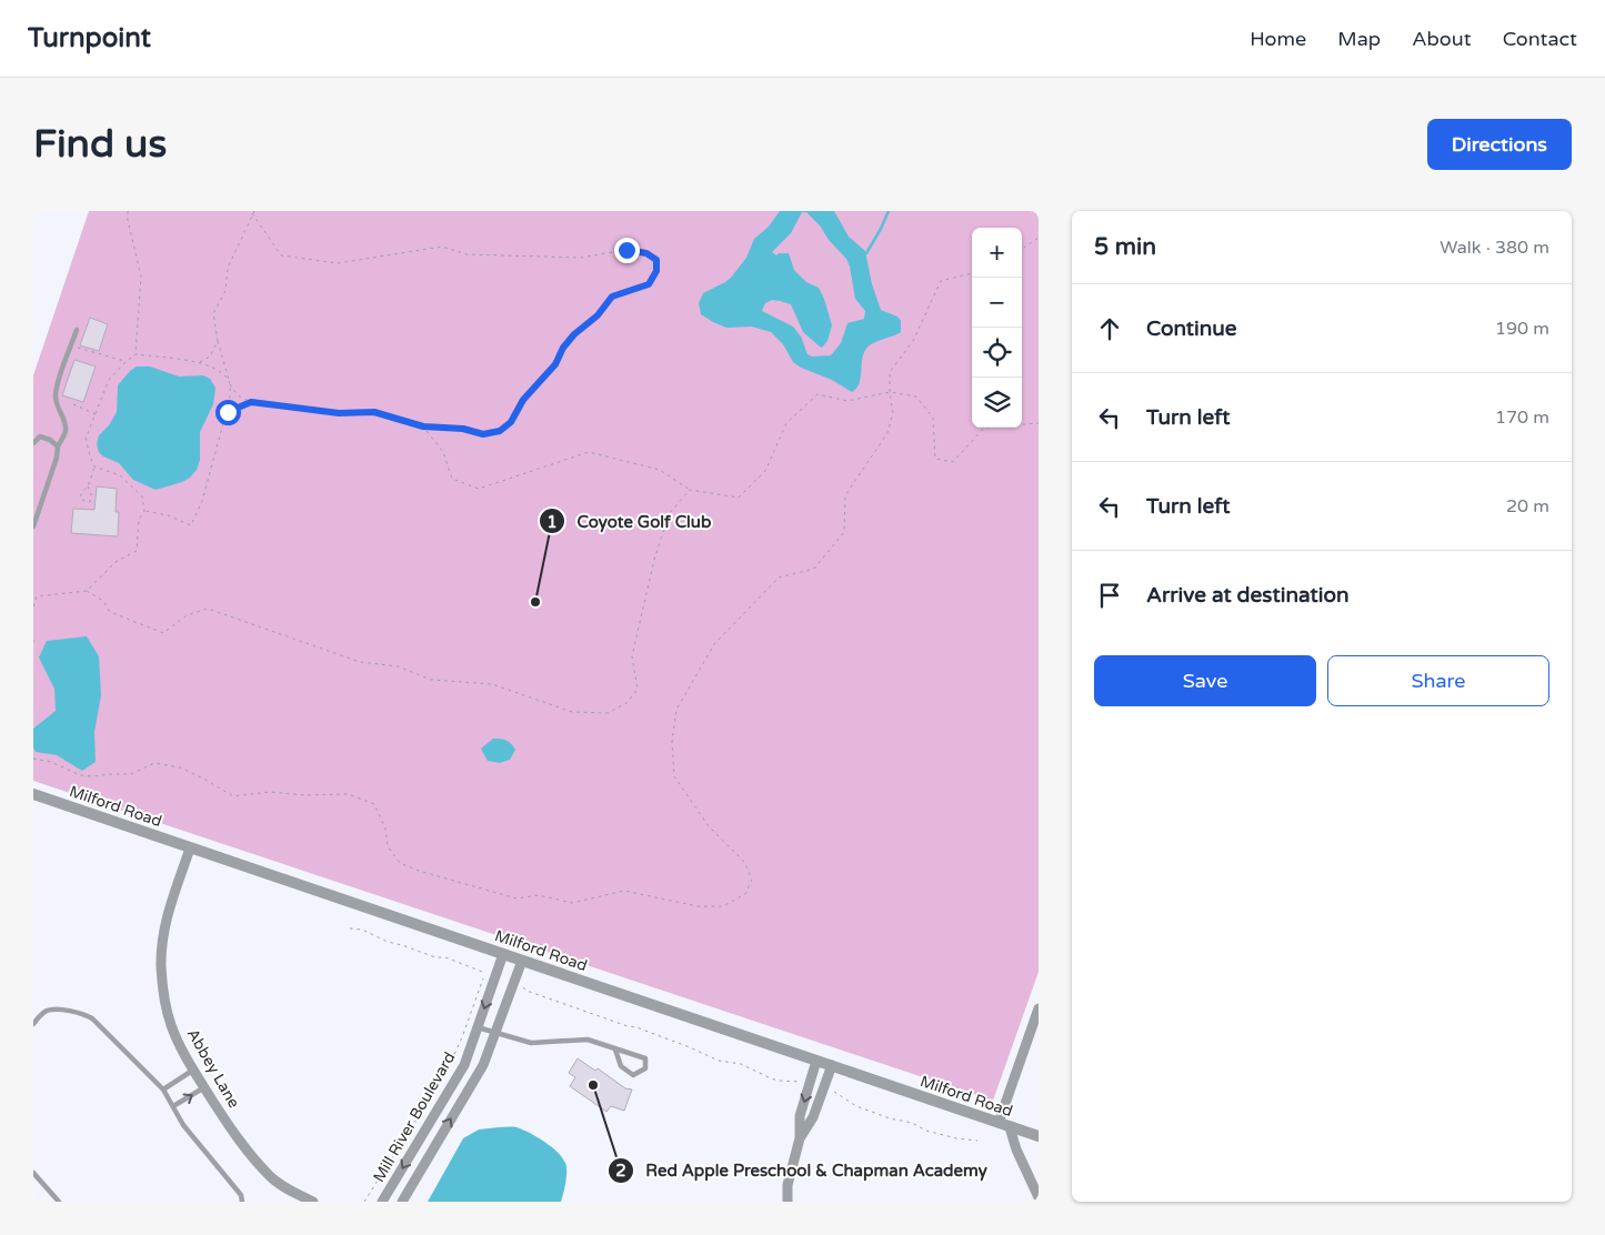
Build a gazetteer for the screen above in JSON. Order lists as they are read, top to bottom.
{
  "streets": {
    "street": ["Milford Road", "Abbey Lane", "Mill River Boulevard"]
  },
  "crossings": [
    ["Milford Road", "Abbey Lane"],
    ["Milford Road", "Mill River Boulevard"]
  ],
  "places": ["Coyote Golf Club", "Red Apple Preschool & Chapman Academy"],
  "page": {
    "header": "Turnpoint",
    "nav": [
      "Home",
      "Map",
      "About",
      "Contact"
    ],
    "buttons": [
      "Directions",
      ["Save", "Share"]
    ],
    "title": "Find us",
    "heading": ["5 min", "Walk · 380 m"],
    "map_buttons": ["+", "−"],
    "list": [
      ["Continue", "190 m"],
      ["Turn left", "170 m"],
      ["Turn left", "20 m"],
      "Arrive at destination"
    ]
  }
}
